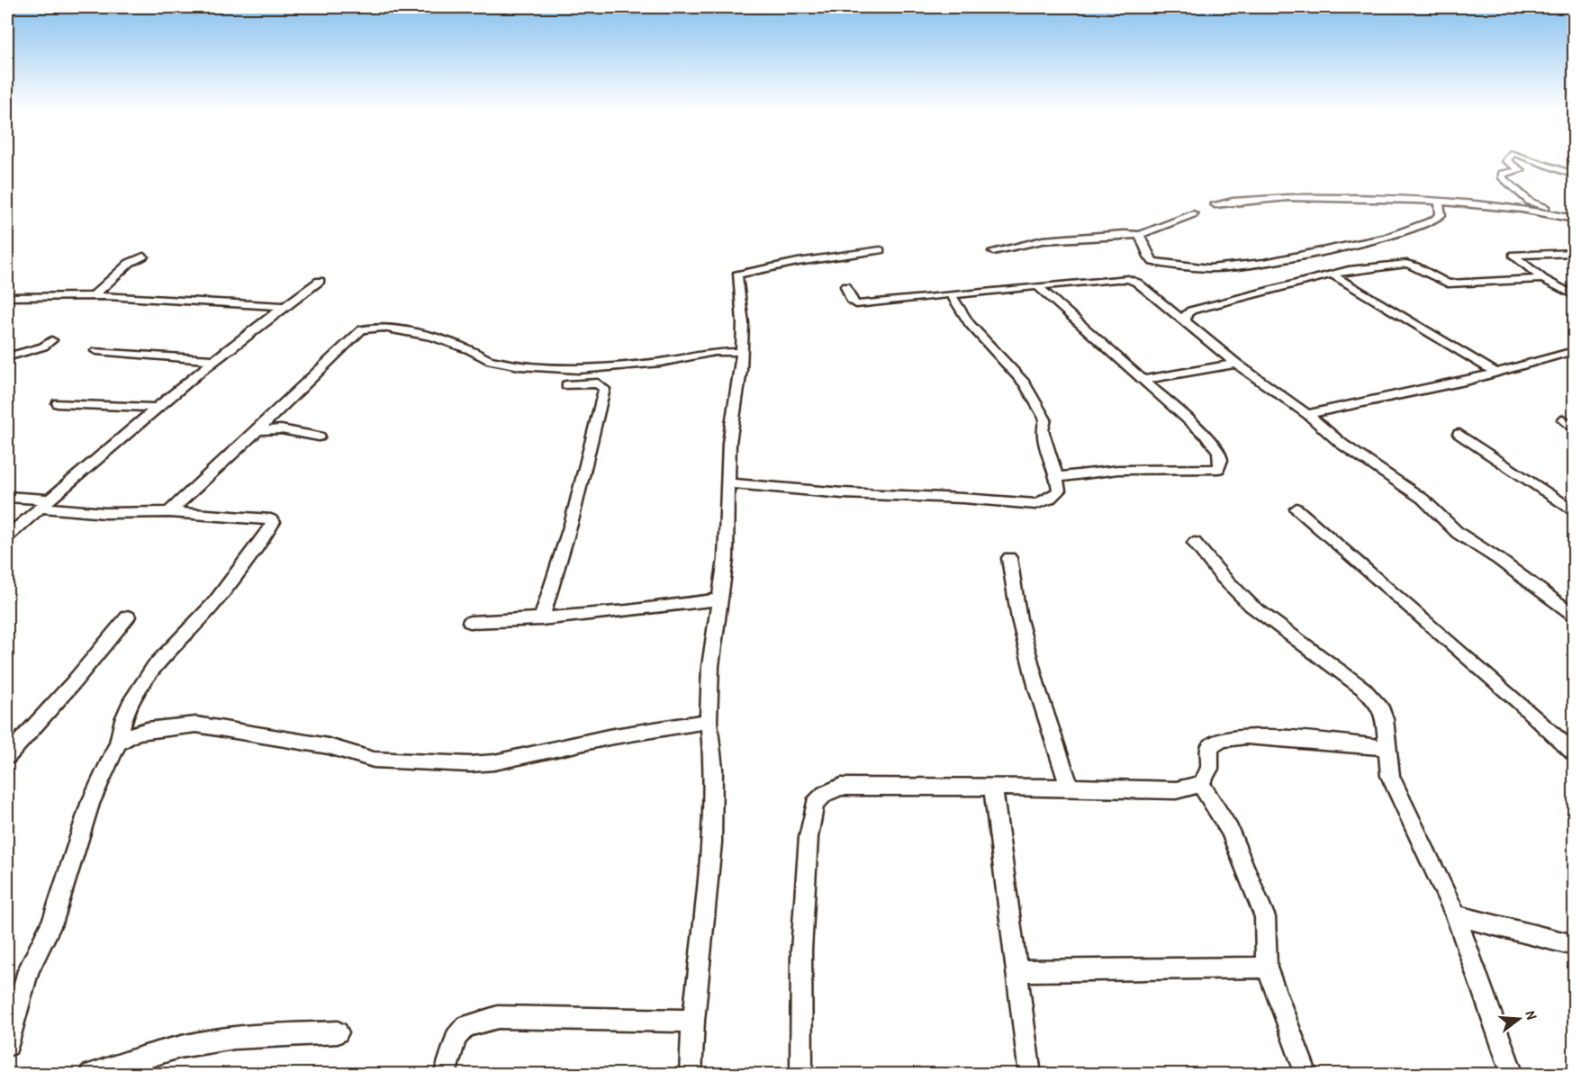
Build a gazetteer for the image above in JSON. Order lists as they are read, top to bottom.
{
  "north": "right"
}
